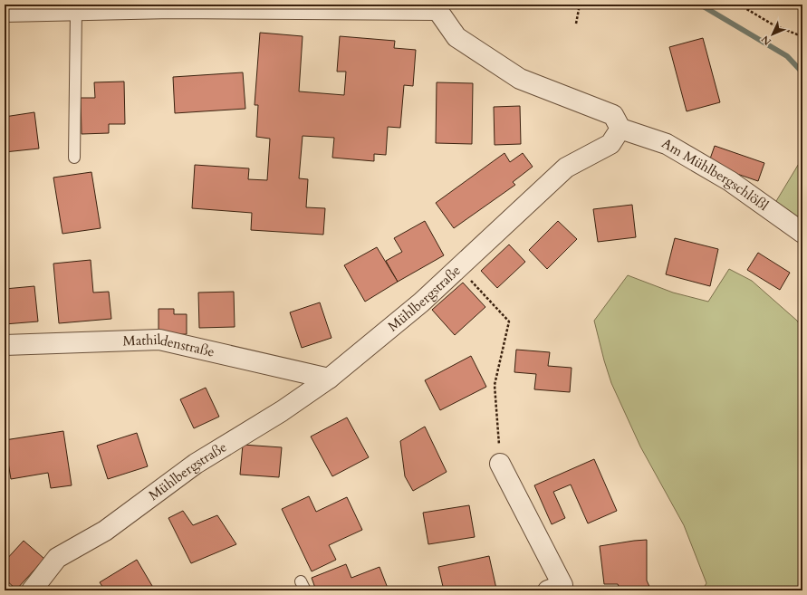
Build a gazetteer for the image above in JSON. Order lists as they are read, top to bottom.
{
  "streets": {
    "street": ["Am Mühlbergschlößl", "Mühlbergstraße", "Mathildenstraße"]
  },
  "crossings": [
    ["Am Mühlbergschlößl", "Mühlbergstraße"],
    ["Mühlbergstraße", "Mathildenstraße"]
  ],
  "north": "bottom left"
}
